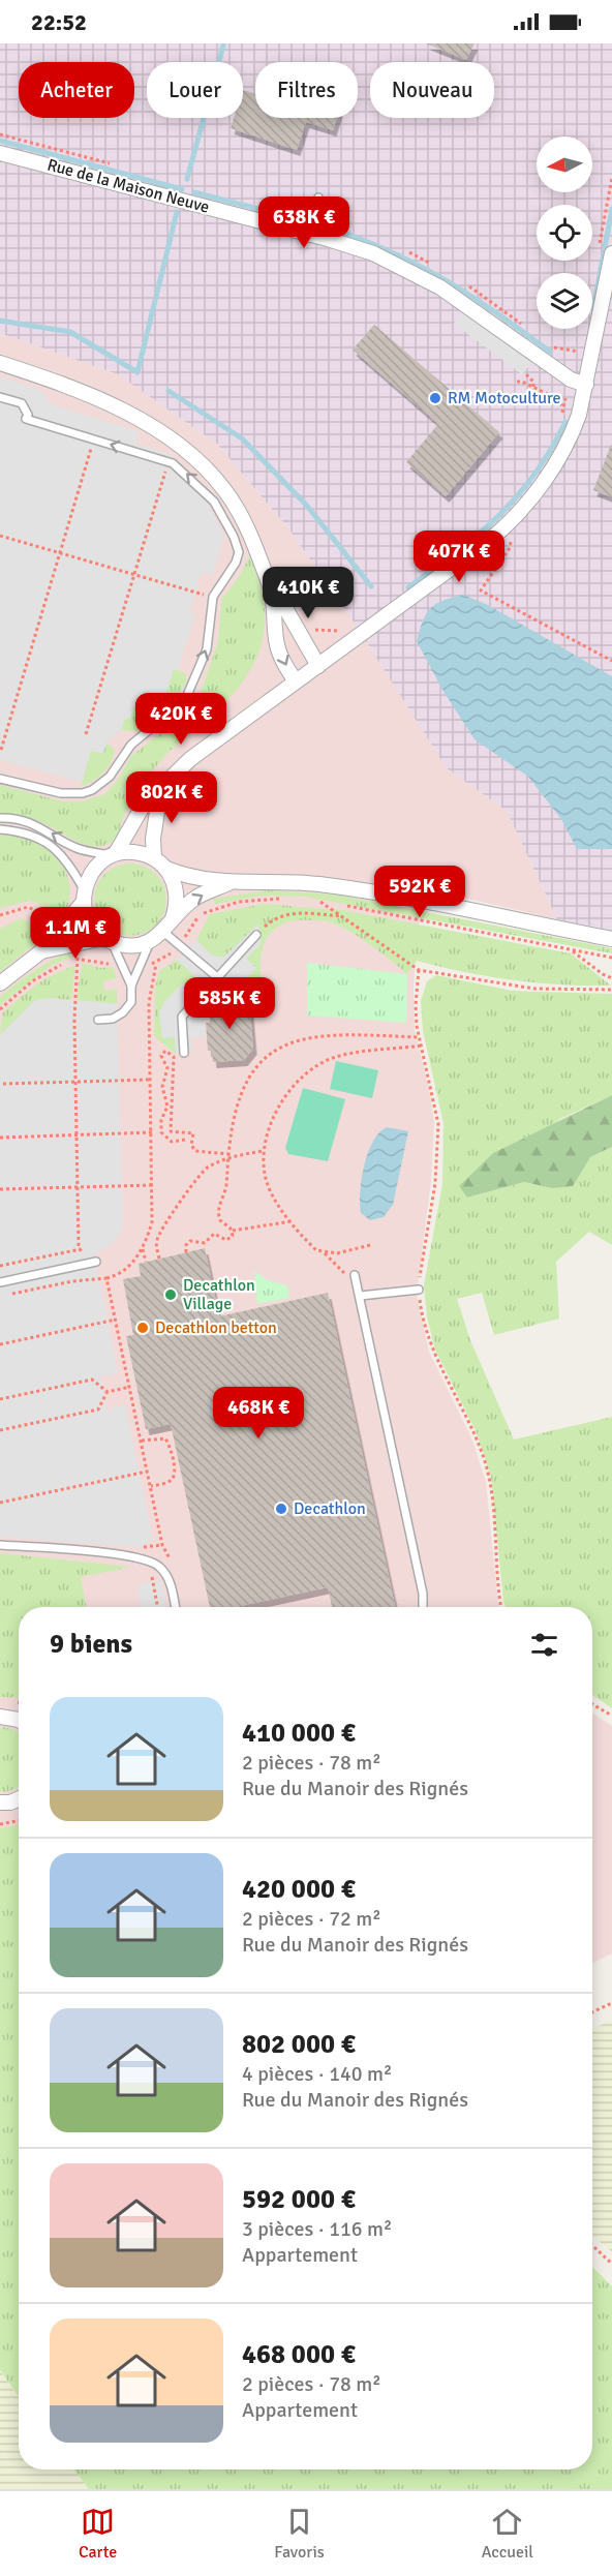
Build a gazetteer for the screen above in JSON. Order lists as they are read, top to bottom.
{
  "streets": {
    "street": ["Rue de la Maison Neuve"]
  },
  "places": [
    "RM Motoculture",
    "Decathlon Village",
    "Decathlon betton",
    "Decathlon"
  ],
  "north": "left",
  "page": {
    "status": "22:52",
    "chip": [
      "Acheter",
      "Louer",
      "Filtres",
      "Nouveau"
    ],
    "price": [
      "638K €",
      "407K €",
      "410K €",
      "420K €",
      "802K €",
      "592K €",
      "1.1M €",
      "585K €",
      "468K €"
    ],
    "heading": "9 biens",
    "list": [
      {
        "name": "410 000 €",
        "note": "2 pièces · 78 m² · Rue du Manoir des Rignés"
      },
      {
        "name": "420 000 €",
        "note": "2 pièces · 72 m² · Rue du Manoir des Rignés"
      },
      {
        "name": "802 000 €",
        "note": "4 pièces · 140 m² · Rue du Manoir des Rignés"
      },
      {
        "name": "592 000 €",
        "note": "3 pièces · 116 m² · Appartement"
      },
      {
        "name": "468 000 €",
        "note": "2 pièces · 78 m² · Appartement"
      }
    ],
    "tabs": ["Carte", "Favoris", "Accueil"]
  }
}
